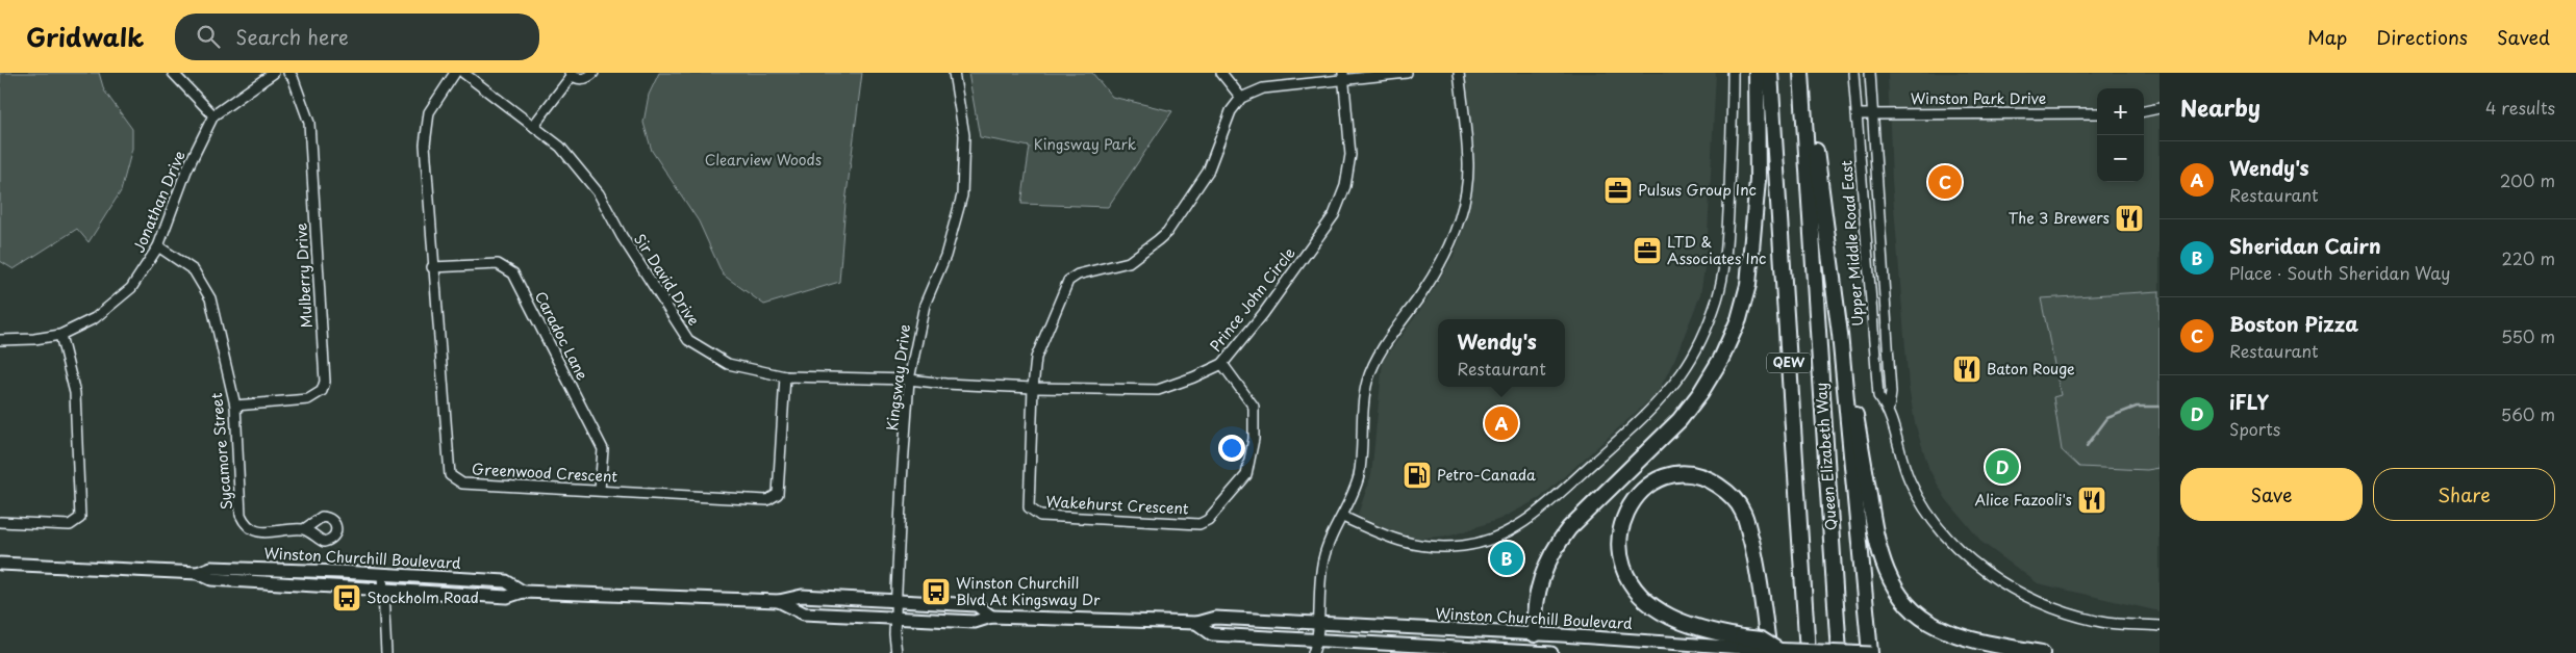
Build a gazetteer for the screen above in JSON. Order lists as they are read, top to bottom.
{
  "streets": {
    "highway": ["QEW", "Queen Elizabeth Way"],
    "main road": ["Winston Churchill Boulevard"],
    "street": [
      "Winston Park Drive",
      "Jonathan Drive",
      "Upper Middle Road East",
      "Mulberry Drive",
      "Sir David Drive",
      "Prince John Circle",
      "Caradoc Lane",
      "Kingsway Drive",
      "Sycamore Street",
      "Greenwood Crescent",
      "Wakehurst Crescent"
    ]
  },
  "crossings": [
    ["Winston Park Drive", "Upper Middle Road East"],
    ["Jonathan Drive", "Sycamore Street"],
    ["Mulberry Drive", "Sycamore Street"],
    ["Sir David Drive", "Prince John Circle"],
    ["Sir David Drive", "Kingsway Drive"],
    ["Sir David Drive", "Greenwood Crescent"],
    ["Prince John Circle", "Kingsway Drive"],
    ["Prince John Circle", "Wakehurst Crescent"],
    ["Caradoc Lane", "Greenwood Crescent"],
    ["Kingsway Drive", "Winston Churchill Boulevard"]
  ],
  "parks": ["Kingsway Park", "Clearview Woods"],
  "places": {
    "office": ["Pulsus Group Inc", "LTD & Associates Inc"],
    "restaurant": ["The 3 Brewers", "Baton Rouge", "Alice Fazooli's"],
    "fuel station": ["Petro-Canada"],
    "bus stop": ["Winston Churchill Blvd At Kingsway Dr", "Stockholm Road"]
  },
  "page": {
    "header": "Gridwalk",
    "search": "Search here",
    "nav": ["Map", "Directions", "Saved"],
    "heading": ["Nearby", "4 results"],
    "map_buttons": ["+", "−"],
    "list": [
      {
        "mark": "A",
        "name": "Wendy's",
        "note": "Restaurant",
        "value": "200 m"
      },
      {
        "mark": "B",
        "name": "Sheridan Cairn",
        "note": "Place · South Sheridan Way",
        "value": "220 m"
      },
      {
        "mark": "C",
        "name": "Boston Pizza",
        "note": "Restaurant",
        "value": "550 m"
      },
      {
        "mark": "D",
        "name": "iFLY",
        "note": "Sports",
        "value": "560 m"
      }
    ],
    "pins": [
      "C",
      "A",
      "D",
      "B"
    ],
    "popup": ["Wendy's", "Restaurant"],
    "buttons": ["Save", "Share"]
  }
}
